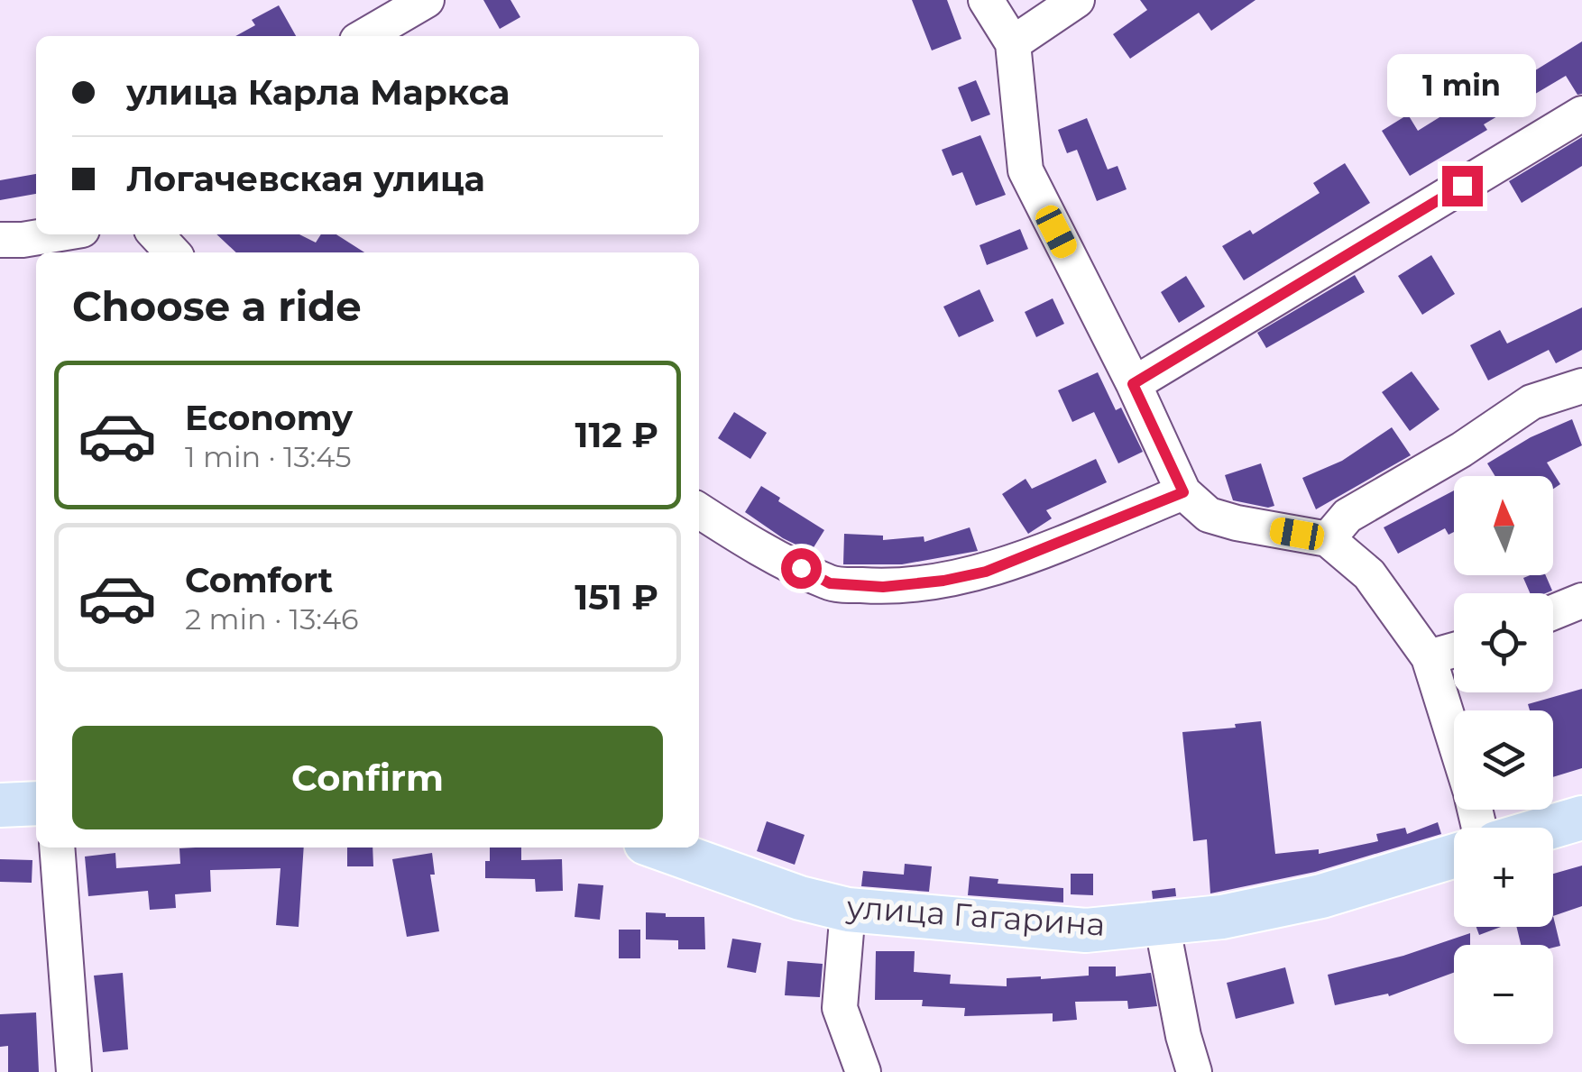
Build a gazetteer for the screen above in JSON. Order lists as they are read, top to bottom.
{
  "streets": {
    "main road": ["улица Гагарина"]
  },
  "north": "top",
  "page": {
    "banner": ["улица Карла Маркса", "Логачевская улица"],
    "bubble": "1 min",
    "heading": "Choose a ride",
    "list": [
      {
        "name": "Economy",
        "note": "1 min · 13:45",
        "value": "112 ₽"
      },
      {
        "name": "Comfort",
        "note": "2 min · 13:46",
        "value": "151 ₽"
      }
    ],
    "map_buttons": ["+", "−"],
    "buttons": "Confirm"
  }
}
